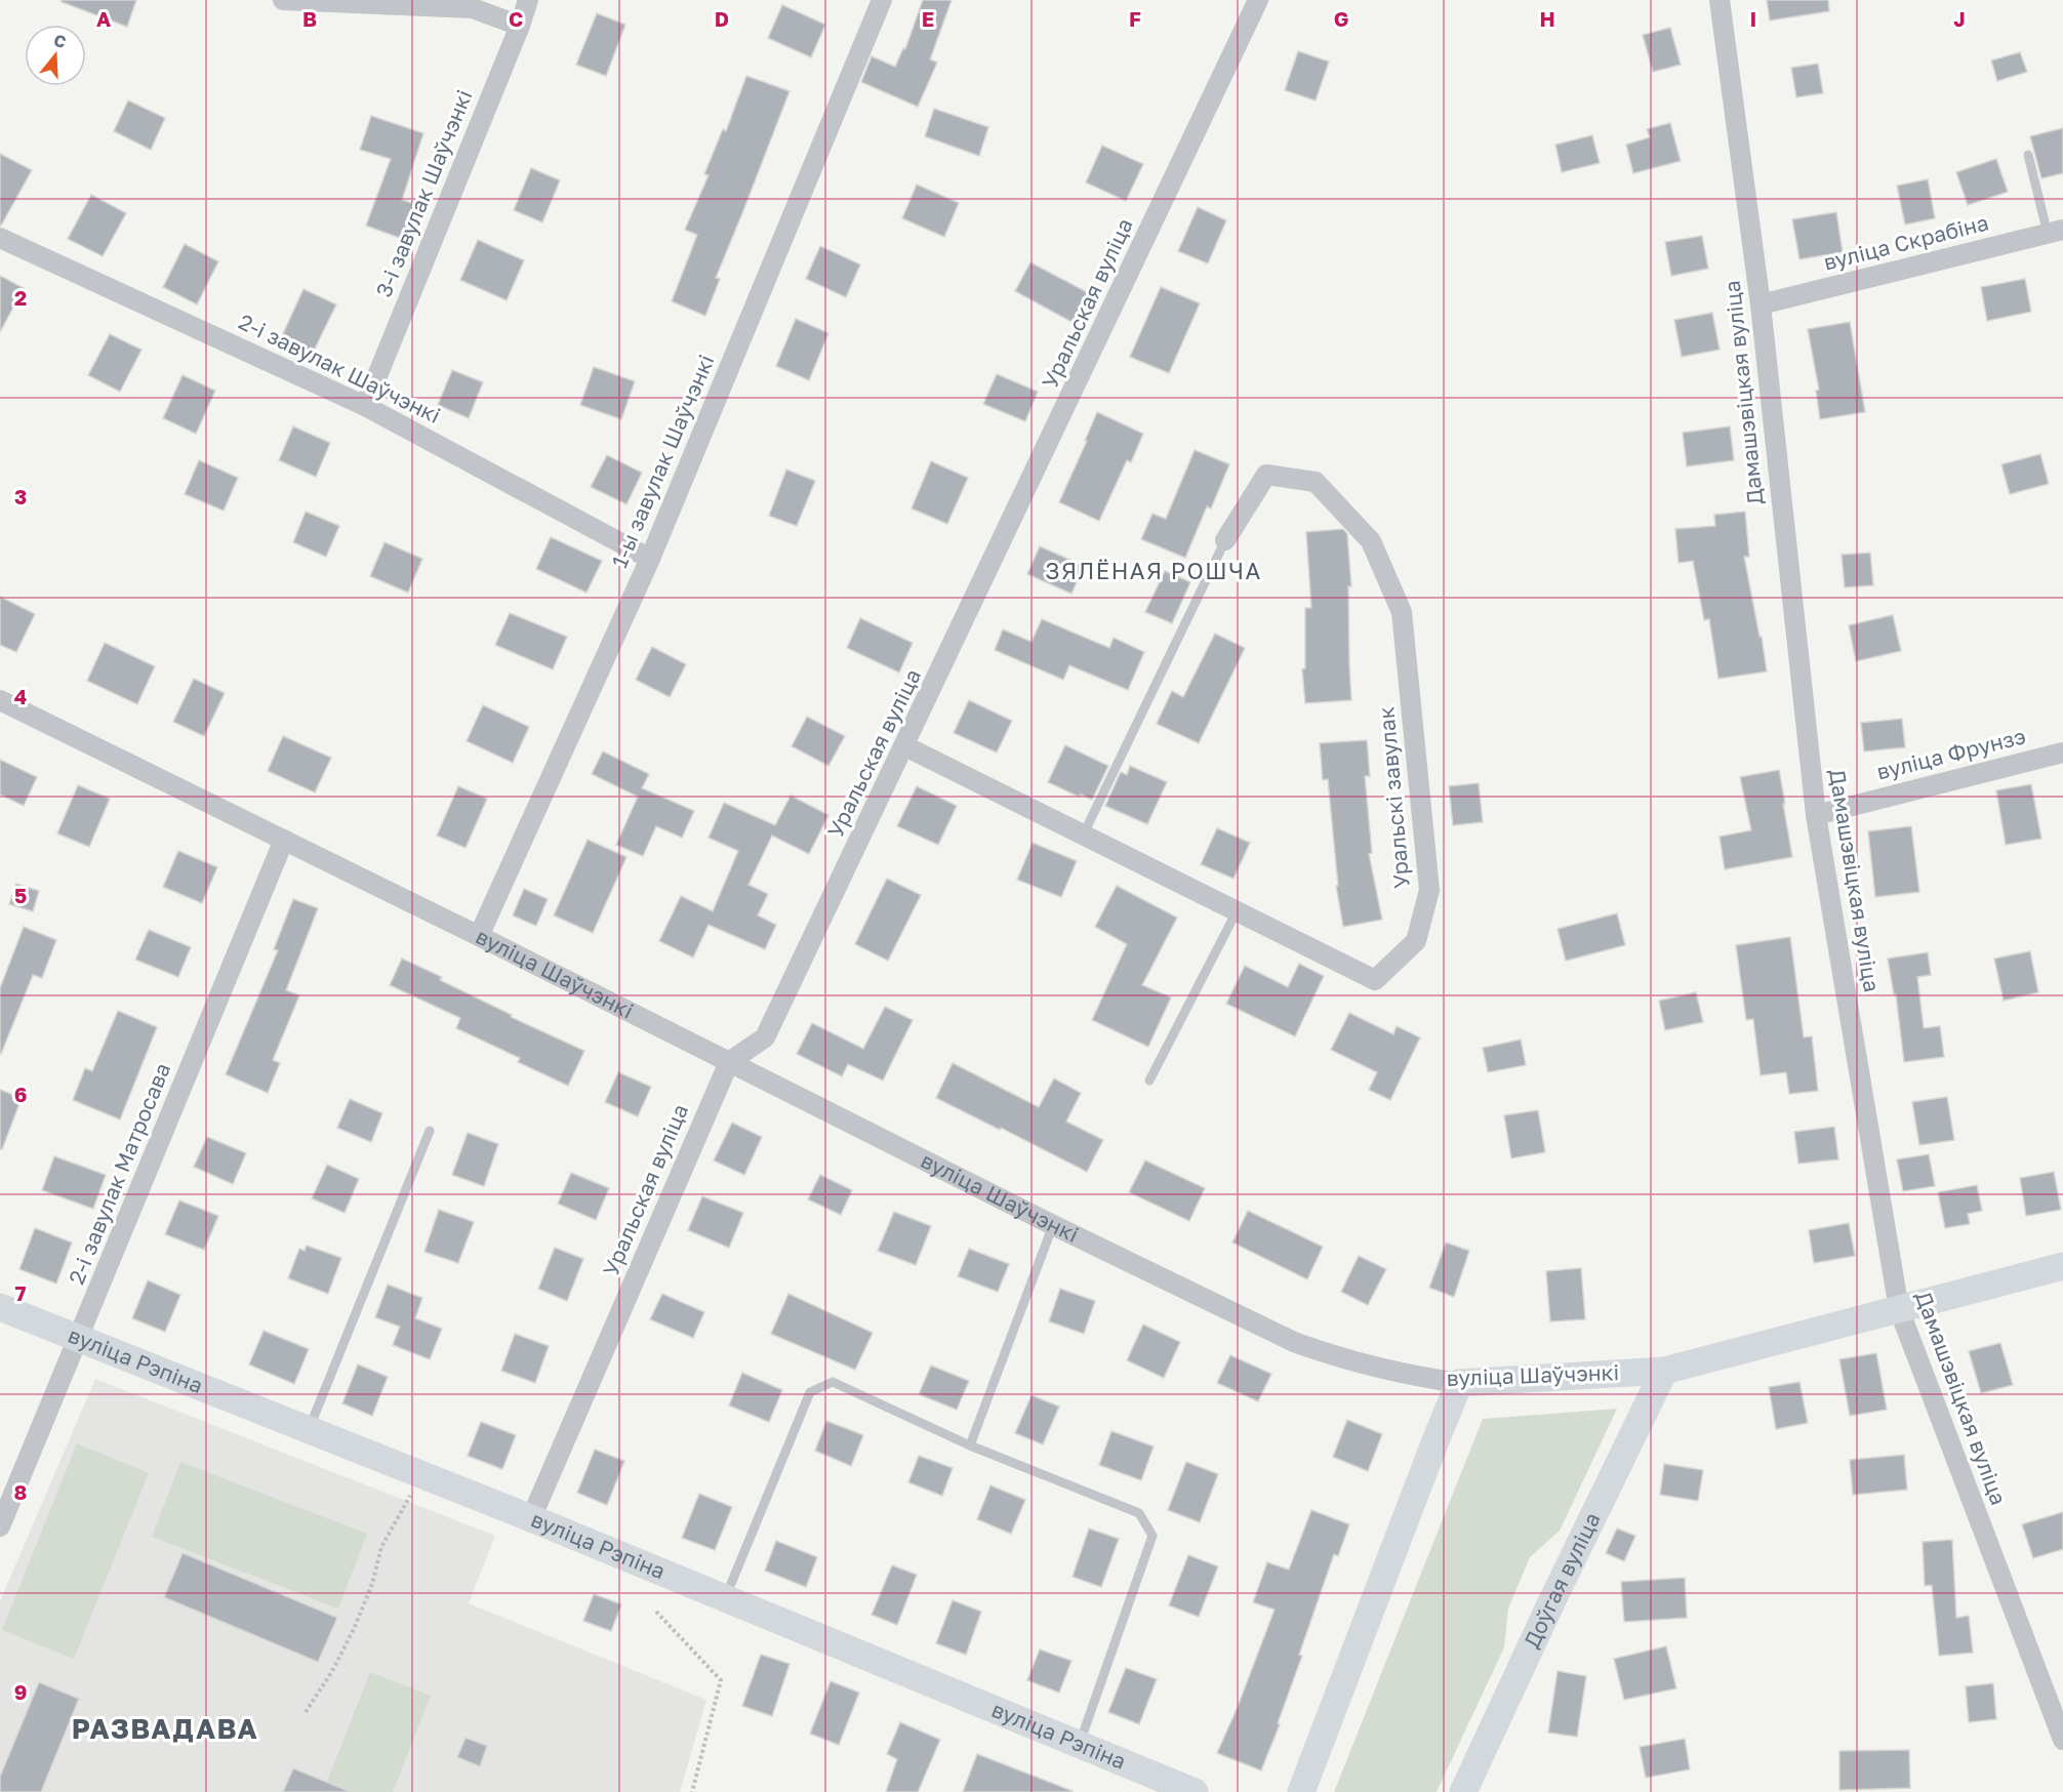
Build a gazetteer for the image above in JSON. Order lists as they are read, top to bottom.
{
  "streets": {
    "street": [
      "3-і завулак Шаўчэнкі",
      "вуліца Скрабіна",
      "Уральская вуліца",
      "2-і завулак Шаўчэнкі",
      "Дамашэвіцкая вуліца",
      "1-ы завулак Шаўчэнкі",
      "вуліца Фрунзэ",
      "Уральскі завулак",
      "вуліца Шаўчэнкі",
      "2-і завулак Матросава",
      "вуліца Рэпіна",
      "Доўгая вуліца"
    ]
  },
  "crossings": [
    ["3-і завулак Шаўчэнкі", "2-і завулак Шаўчэнкі"],
    ["вуліца Скрабіна", "Дамашэвіцкая вуліца"],
    ["Уральская вуліца", "Уральскі завулак"],
    ["Уральская вуліца", "вуліца Шаўчэнкі"],
    ["Уральская вуліца", "вуліца Рэпіна"],
    ["2-і завулак Шаўчэнкі", "1-ы завулак Шаўчэнкі"],
    ["Дамашэвіцкая вуліца", "вуліца Фрунзэ"],
    ["Дамашэвіцкая вуліца", "вуліца Шаўчэнкі"],
    ["1-ы завулак Шаўчэнкі", "вуліца Шаўчэнкі"],
    ["вуліца Шаўчэнкі", "2-і завулак Матросава"],
    ["вуліца Шаўчэнкі", "Доўгая вуліца"],
    ["2-і завулак Матросава", "вуліца Рэпіна"]
  ],
  "districts": ["ЗЯЛЁНАЯ РОШЧА", "РАЗВАДАВА"],
  "north": "top",
  "grid": {
    "columns": [
      "A",
      "B",
      "C",
      "D",
      "E",
      "F",
      "G",
      "H",
      "I",
      "J"
    ],
    "rows": [
      "2",
      "3",
      "4",
      "5",
      "6",
      "7",
      "8",
      "9"
    ]
  }
}
